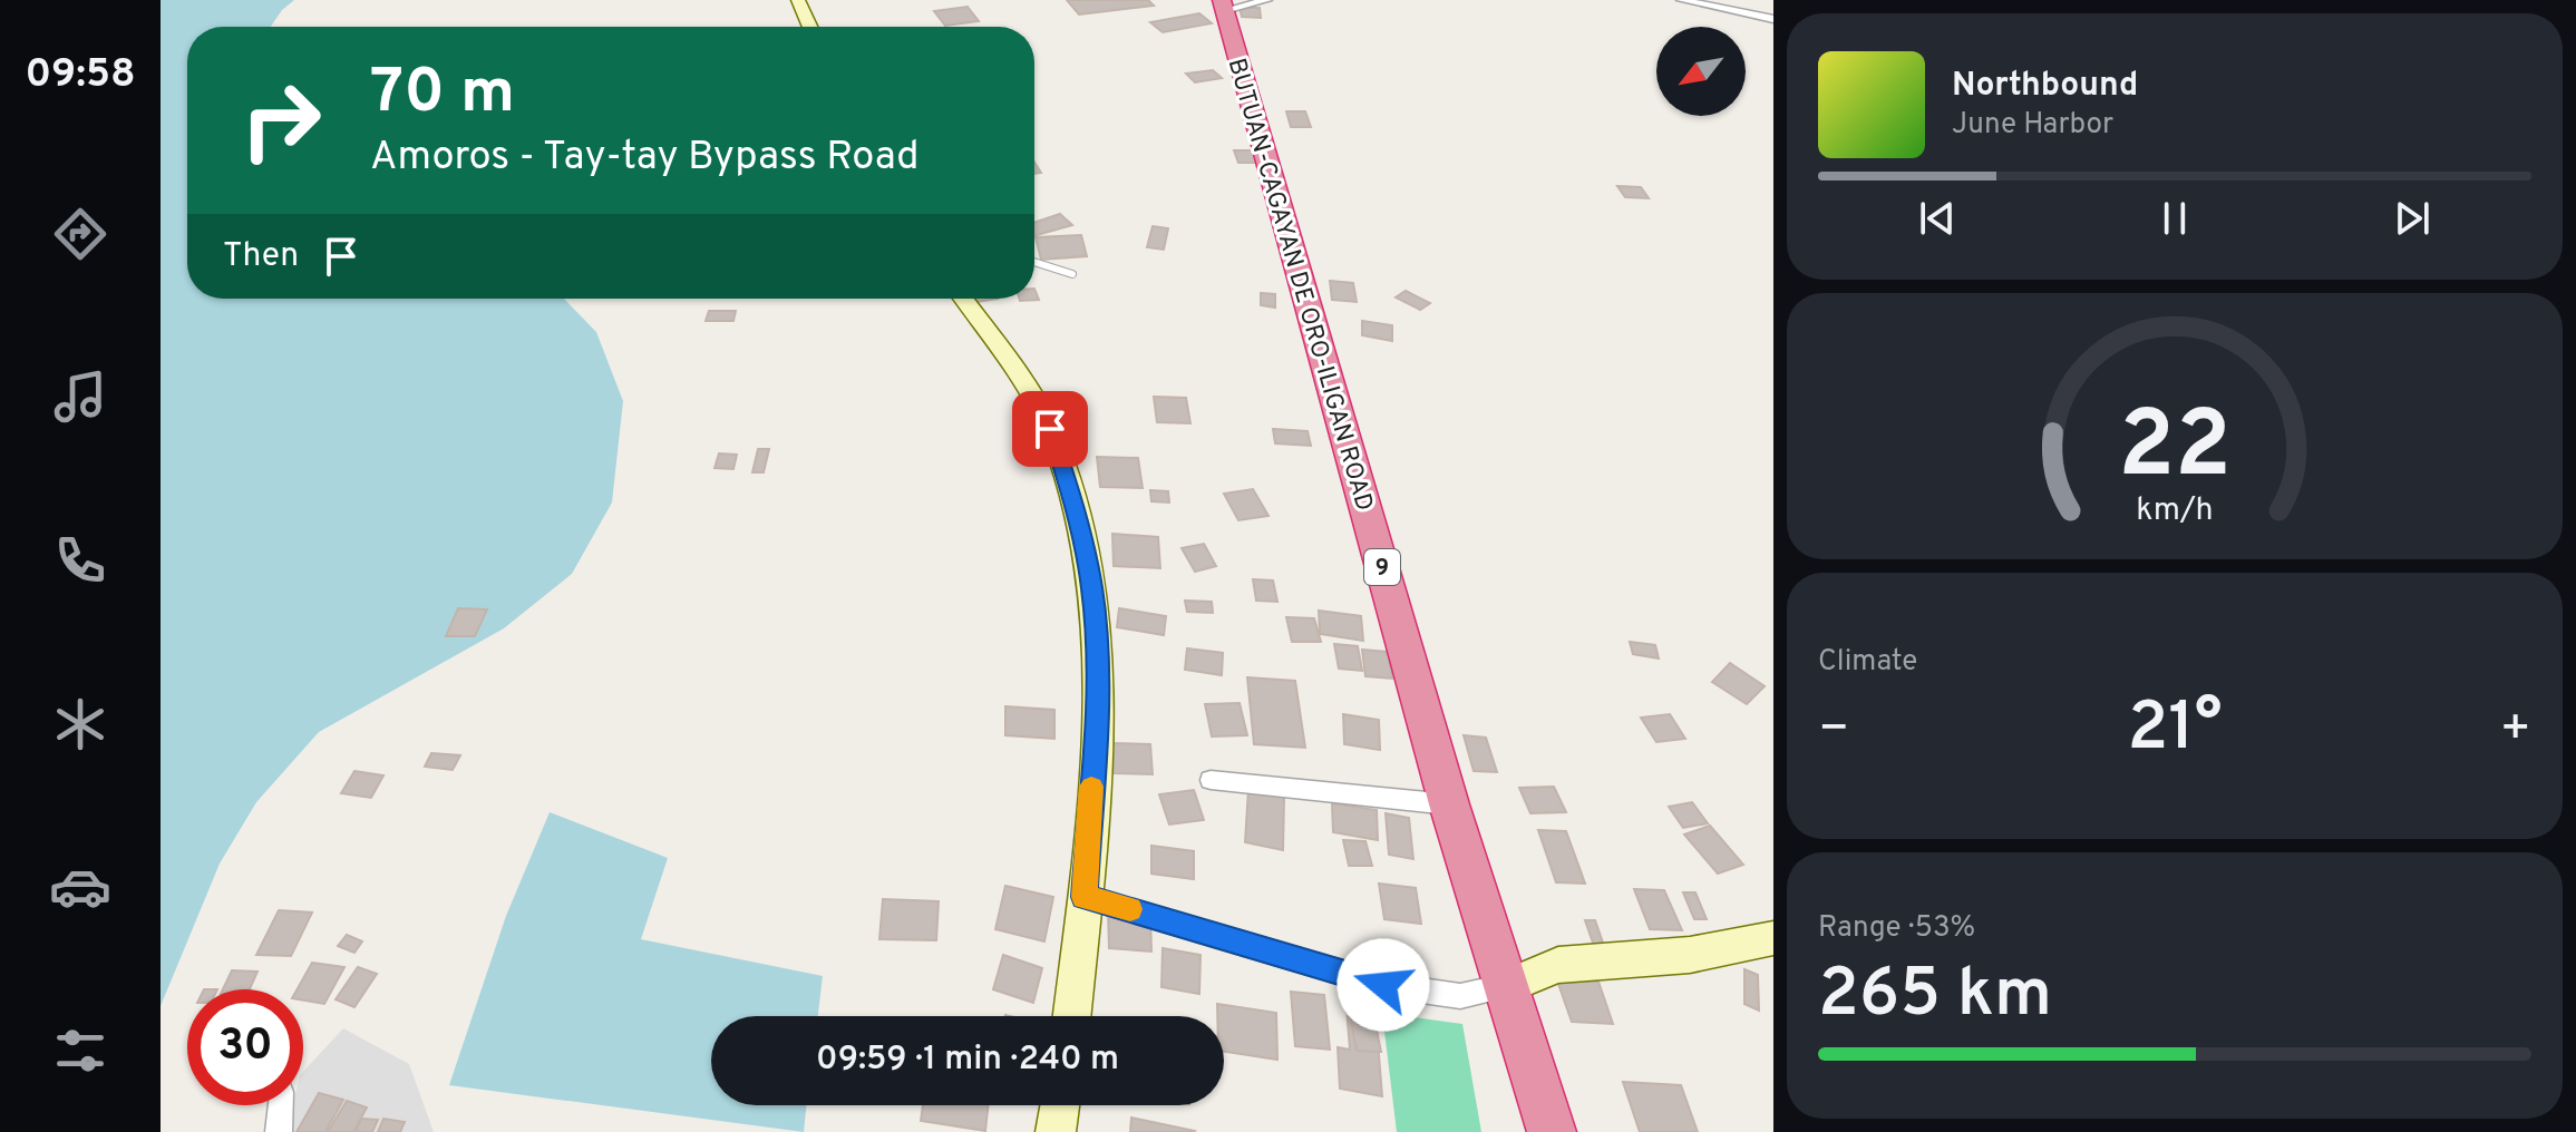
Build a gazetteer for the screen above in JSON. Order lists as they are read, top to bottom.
{
  "streets": {
    "highway": ["BUTUAN-CAGAYAN DE ORO-ILIGAN ROAD", "9"]
  },
  "north": "bottom left",
  "page": {
    "tabs": "09:58",
    "turn": ["70 m", "Amoros - Tay-tay Bypass Road"],
    "song": ["Northbound", "June Harbor"],
    "then": "Then",
    "tile": [
      "Climate",
      ["Range · 53%", "265 km"]
    ],
    "heat": ["−", "21°", "+"],
    "limit": "30",
    "trip": "09:59 · 1 min · 240 m",
    "gauge": ["22", "km/h"]
  }
}
